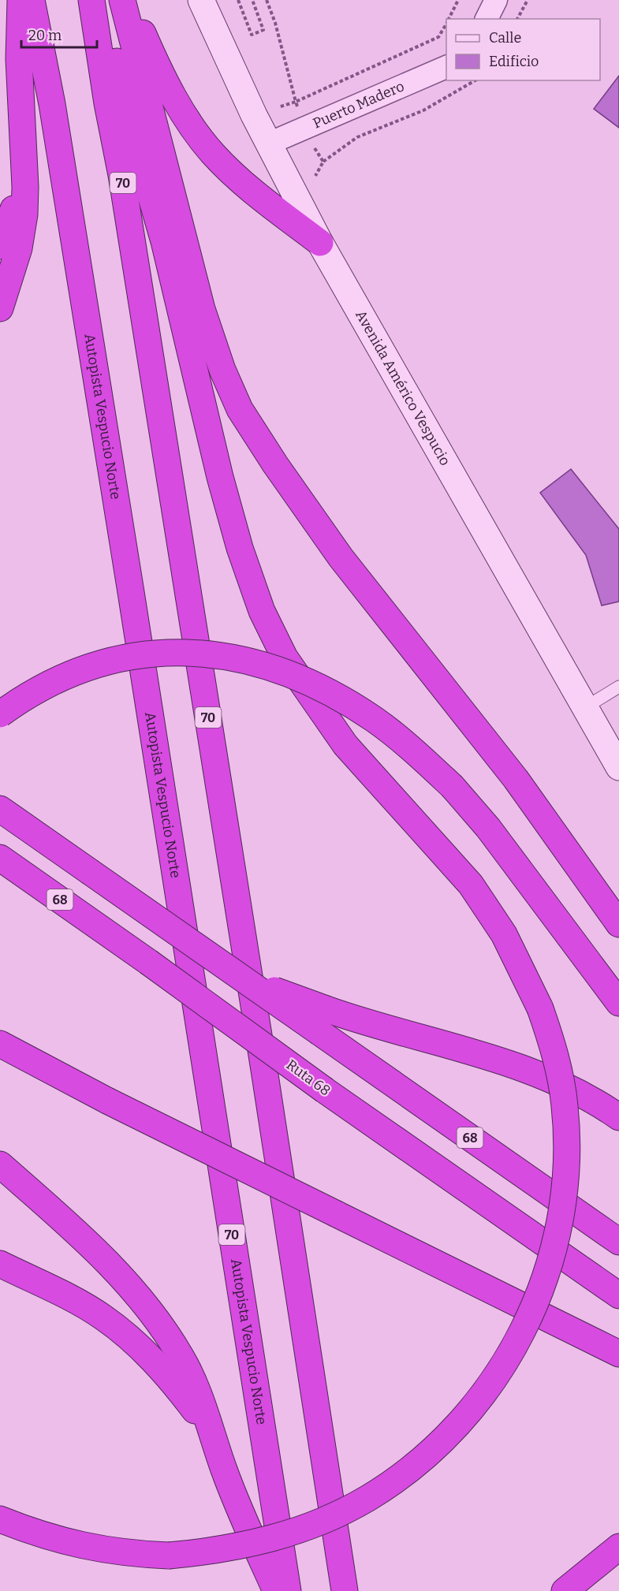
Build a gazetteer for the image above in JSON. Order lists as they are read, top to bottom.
{
  "streets": {
    "highway": [
      "70",
      "Autopista Vespucio Norte",
      "68",
      "Ruta 68"
    ],
    "main road": ["Avenida Américo Vespucio"],
    "street": ["Puerto Madero"]
  },
  "crossings": [
    ["Puerto Madero", "Avenida Américo Vespucio"]
  ],
  "legend": ["Calle", "Edificio"],
  "scale_bar": "20 m"
}
